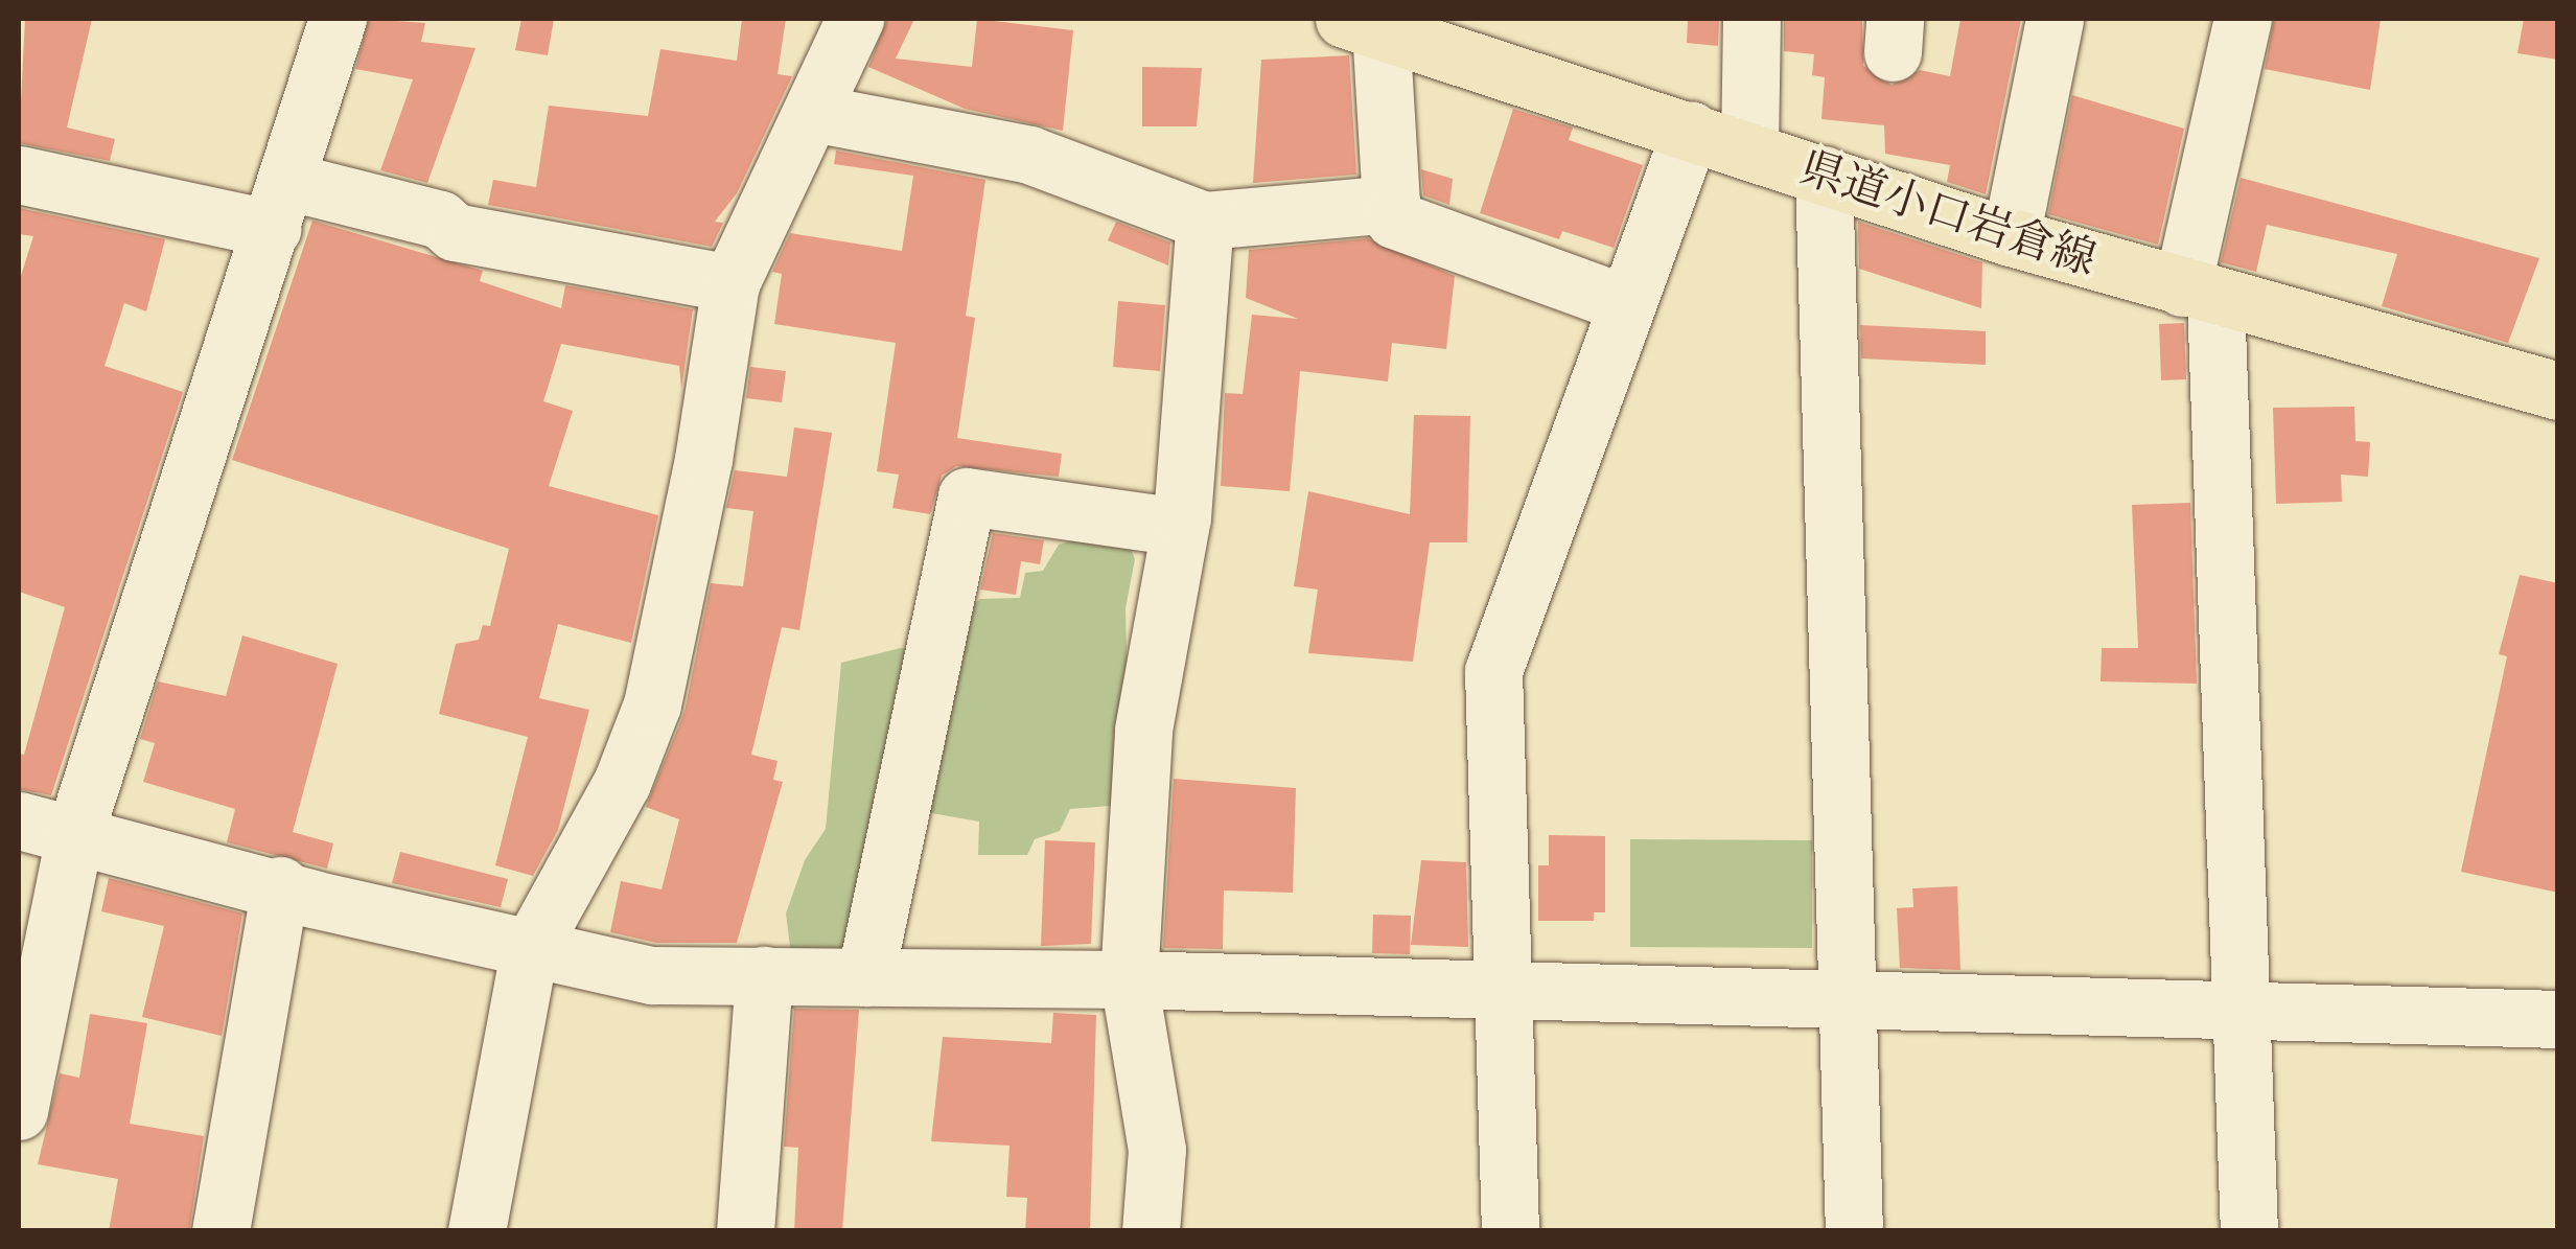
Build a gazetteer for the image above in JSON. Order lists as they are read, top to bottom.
{
  "streets": {
    "main road": ["県道小口岩倉線"]
  }
}
